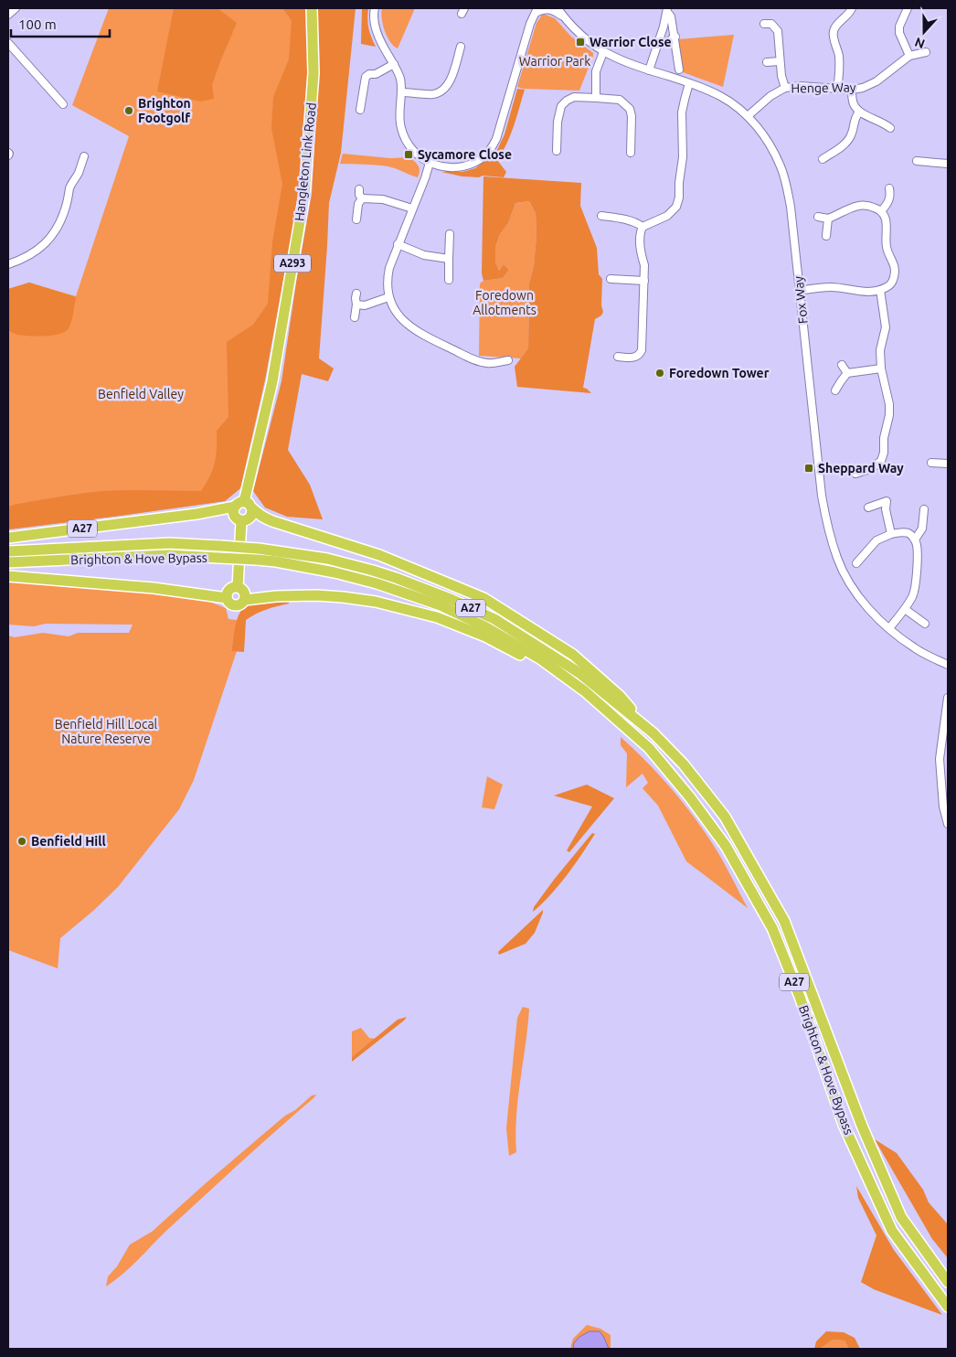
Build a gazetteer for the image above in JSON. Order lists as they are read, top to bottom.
{
  "streets": {
    "highway": [
      "Hangleton Link Road",
      "A293",
      "A27",
      "Brighton & Hove Bypass"
    ],
    "street": ["Henge Way", "Fox Way"]
  },
  "crossings": [
    ["Henge Way", "Fox Way"],
    ["Hangleton Link Road", "A27"],
    ["A27", "Brighton & Hove Bypass"]
  ],
  "parks": [
    "Warrior Park",
    "Foredown Allotments",
    "Benfield Valley",
    "Benfield Hill Local Nature Reserve"
  ],
  "places": {
    "transit": ["Warrior Close", "Sycamore Close", "Sheppard Way"],
    "other": ["Brighton Footgolf", "Foredown Tower", "Benfield Hill"]
  },
  "scale_bar": "100 m",
  "north": "bottom"
}
